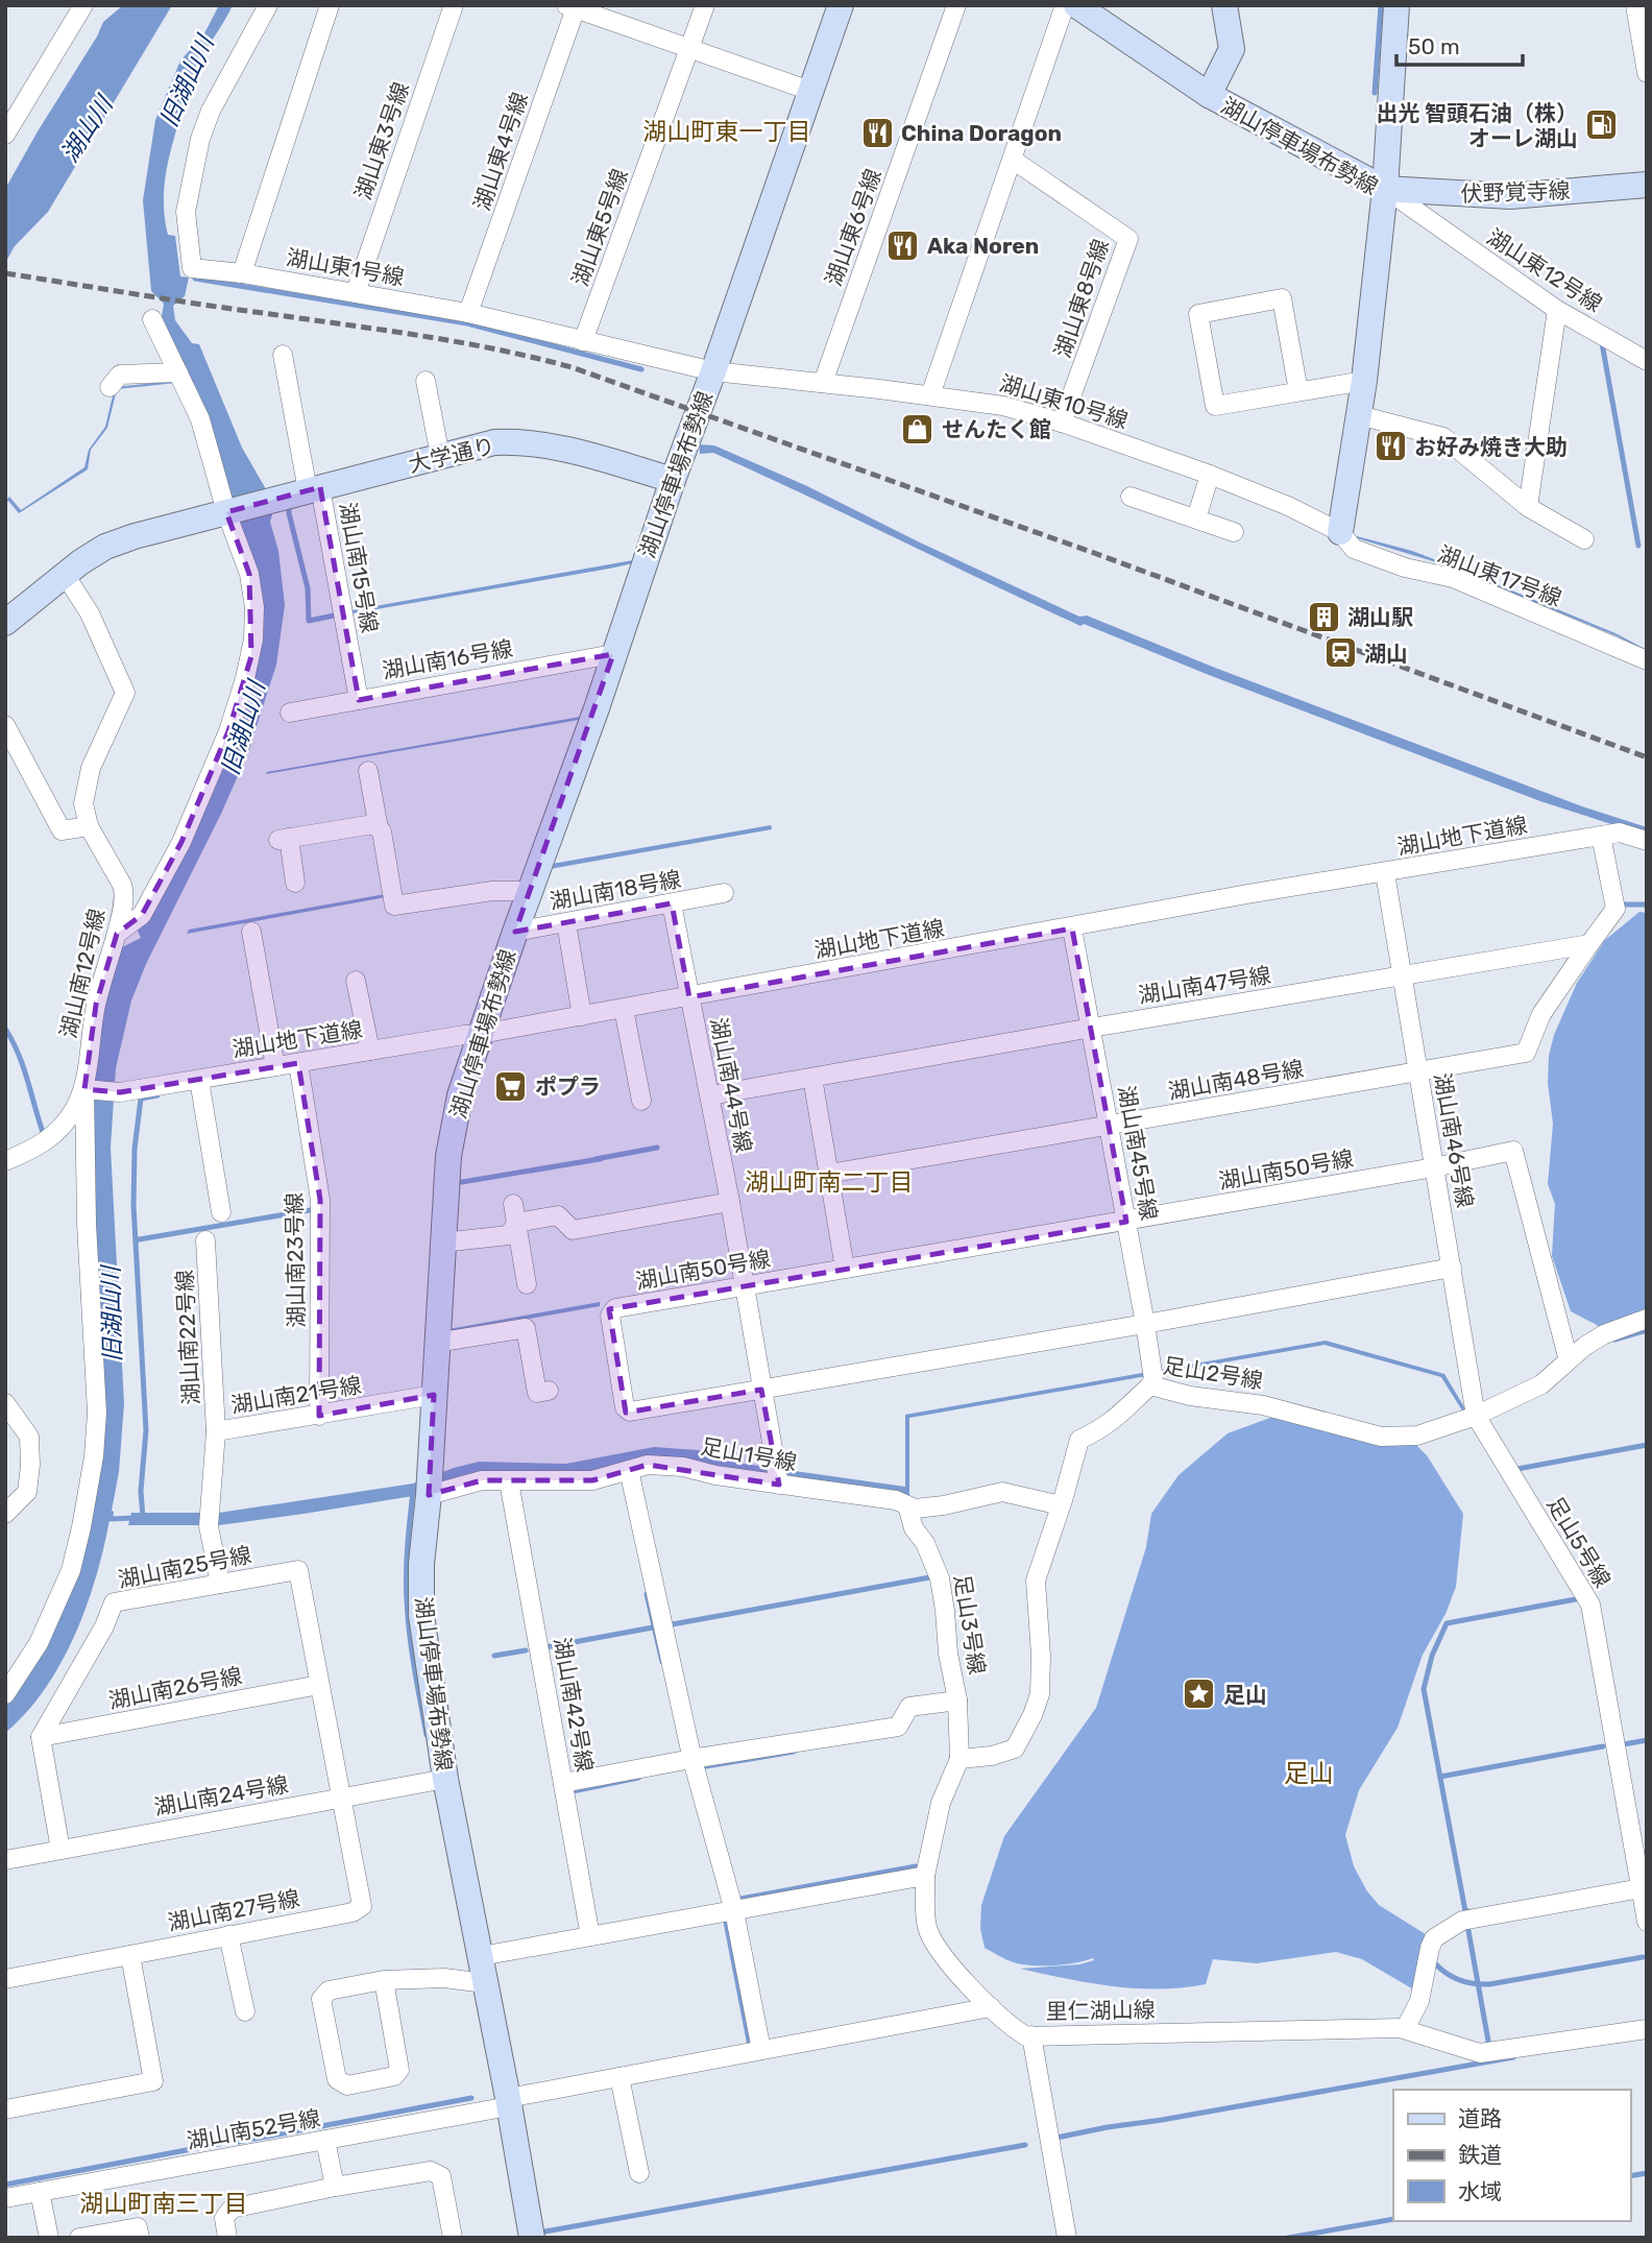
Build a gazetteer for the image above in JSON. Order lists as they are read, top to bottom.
{
  "streets": {
    "main road": ["湖山停車場布勢線", "伏野覚寺線", "大学通り"],
    "street": [
      "湖山東3号線",
      "湖山東4号線",
      "湖山東5号線",
      "湖山東6号線",
      "湖山東1号線",
      "湖山東12号線",
      "湖山東8号線",
      "湖山東10号線",
      "湖山南15号線",
      "湖山東17号線",
      "湖山南16号線",
      "湖山地下道線",
      "湖山南18号線",
      "湖山南12号線",
      "湖山南47号線",
      "湖山南48号線",
      "湖山南44号線",
      "湖山南46号線",
      "湖山南45号線",
      "湖山南50号線",
      "湖山南23号線",
      "湖山南22号線",
      "足山2号線",
      "湖山南21号線",
      "足山1号線",
      "足山5号線",
      "湖山南25号線",
      "足山3号線",
      "湖山南26号線",
      "湖山南42号線",
      "湖山南24号線",
      "湖山南27号線",
      "里仁湖山線",
      "湖山南52号線"
    ]
  },
  "crossings": [
    ["湖山東3号線", "湖山東1号線"],
    ["湖山停車場布勢線", "伏野覚寺線"],
    ["湖山停車場布勢線", "湖山東1号線"],
    ["湖山停車場布勢線", "湖山東12号線"],
    ["湖山停車場布勢線", "湖山東10号線"],
    ["湖山停車場布勢線", "大学通り"],
    ["湖山停車場布勢線", "湖山東17号線"],
    ["湖山停車場布勢線", "湖山南16号線"],
    ["湖山停車場布勢線", "湖山地下道線"],
    ["湖山停車場布勢線", "湖山南18号線"],
    ["湖山停車場布勢線", "湖山南21号線"],
    ["湖山停車場布勢線", "足山1号線"],
    ["湖山停車場布勢線", "湖山南24号線"],
    ["湖山停車場布勢線", "湖山南52号線"],
    ["湖山東4号線", "湖山東1号線"],
    ["伏野覚寺線", "湖山東12号線"],
    ["湖山東5号線", "湖山東1号線"],
    ["湖山東6号線", "湖山東10号線"],
    ["湖山東1号線", "湖山東10号線"],
    ["湖山東8号線", "湖山東10号線"],
    ["湖山東10号線", "湖山東17号線"],
    ["大学通り", "湖山南15号線"],
    ["湖山南15号線", "湖山南16号線"],
    ["湖山地下道線", "湖山南12号線"],
    ["湖山地下道線", "湖山南44号線"],
    ["湖山地下道線", "湖山南46号線"],
    ["湖山地下道線", "湖山南45号線"],
    ["湖山地下道線", "湖山南23号線"],
    ["湖山南18号線", "湖山南44号線"],
    ["湖山南47号線", "湖山南48号線"],
    ["湖山南47号線", "湖山南44号線"],
    ["湖山南47号線", "湖山南46号線"],
    ["湖山南47号線", "湖山南45号線"],
    ["湖山南48号線", "湖山南46号線"],
    ["湖山南48号線", "湖山南45号線"],
    ["湖山南44号線", "湖山南50号線"],
    ["湖山南44号線", "足山1号線"],
    ["湖山南46号線", "湖山南50号線"],
    ["湖山南46号線", "足山2号線"],
    ["湖山南46号線", "足山5号線"],
    ["湖山南45号線", "湖山南50号線"],
    ["湖山南45号線", "足山2号線"],
    ["湖山南50号線", "足山2号線"],
    ["湖山南23号線", "湖山南21号線"],
    ["湖山南22号線", "湖山南21号線"],
    ["足山2号線", "足山1号線"],
    ["足山2号線", "足山5号線"],
    ["足山2号線", "足山3号線"],
    ["湖山南21号線", "湖山南25号線"],
    ["足山1号線", "足山3号線"],
    ["足山1号線", "湖山南42号線"],
    ["湖山南25号線", "湖山南26号線"],
    ["湖山南25号線", "湖山南24号線"],
    ["湖山南25号線", "湖山南27号線"],
    ["湖山南24号線", "湖山南27号線"],
    ["里仁湖山線", "湖山南52号線"]
  ],
  "districts": [
    "湖山町東一丁目",
    "湖山町南二丁目",
    "足山",
    "湖山町南三丁目"
  ],
  "water": ["旧湖山川", "湖山川"],
  "places": {
    "fuel station": ["出光 智頭石油（株） オーレ湖山"],
    "restaurant": ["China Doragon", "Aka Noren", "お好み焼き大助"],
    "shop": ["せんたく館"],
    "building": ["湖山駅"],
    "station": ["湖山"],
    "supermarket": ["ポプラ"],
    "place": ["足山"]
  },
  "legend": ["道路", "鉄道", "水域"],
  "scale_bar": "50 m"
}
